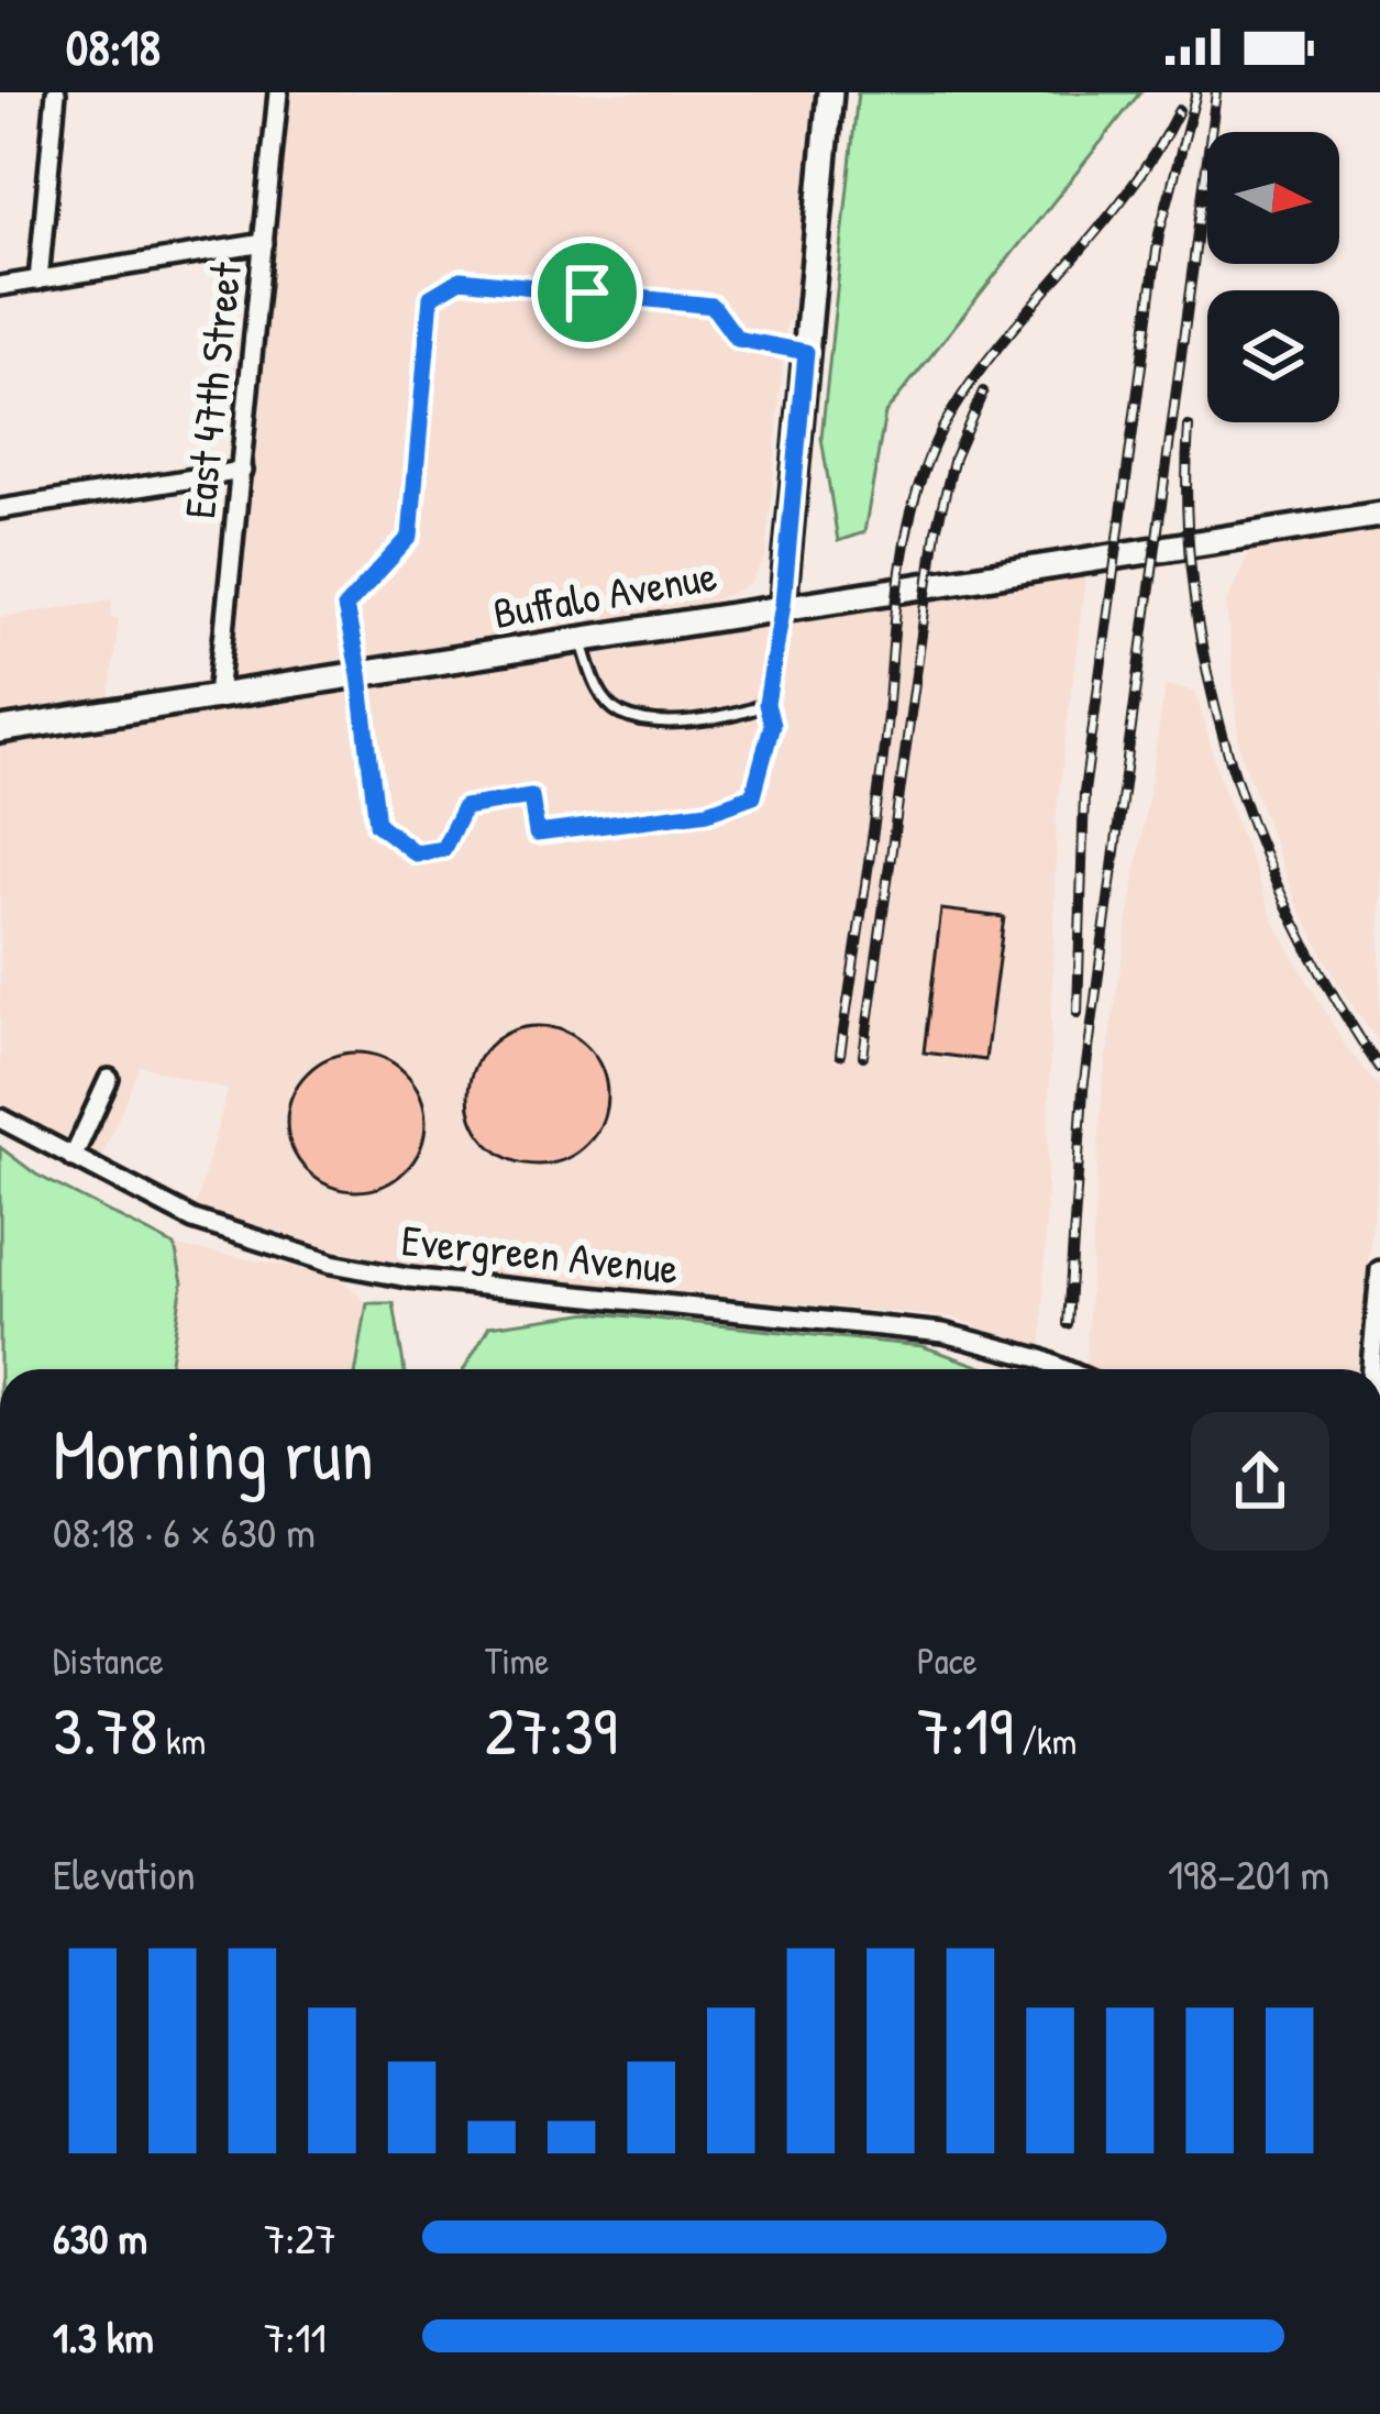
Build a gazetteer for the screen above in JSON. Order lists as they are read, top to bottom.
{
  "streets": {
    "street": ["East 47th Street", "Buffalo Avenue", "Evergreen Avenue"]
  },
  "crossings": [
    ["East 47th Street", "Buffalo Avenue"]
  ],
  "north": "right",
  "page": {
    "status": "08:18",
    "heading": ["Morning run", "08:18 · 6 × 630 m"],
    "stats": [
      ["Distance", "3.78 km"],
      ["Time", "27:39"],
      ["Pace", "7:19 /km"]
    ],
    "chart": ["Elevation", "198–201 m"],
    "list": [
      {
        "name": "630 m",
        "note": "7:27"
      },
      {
        "name": "1.3 km",
        "note": "7:11"
      }
    ]
  }
}
